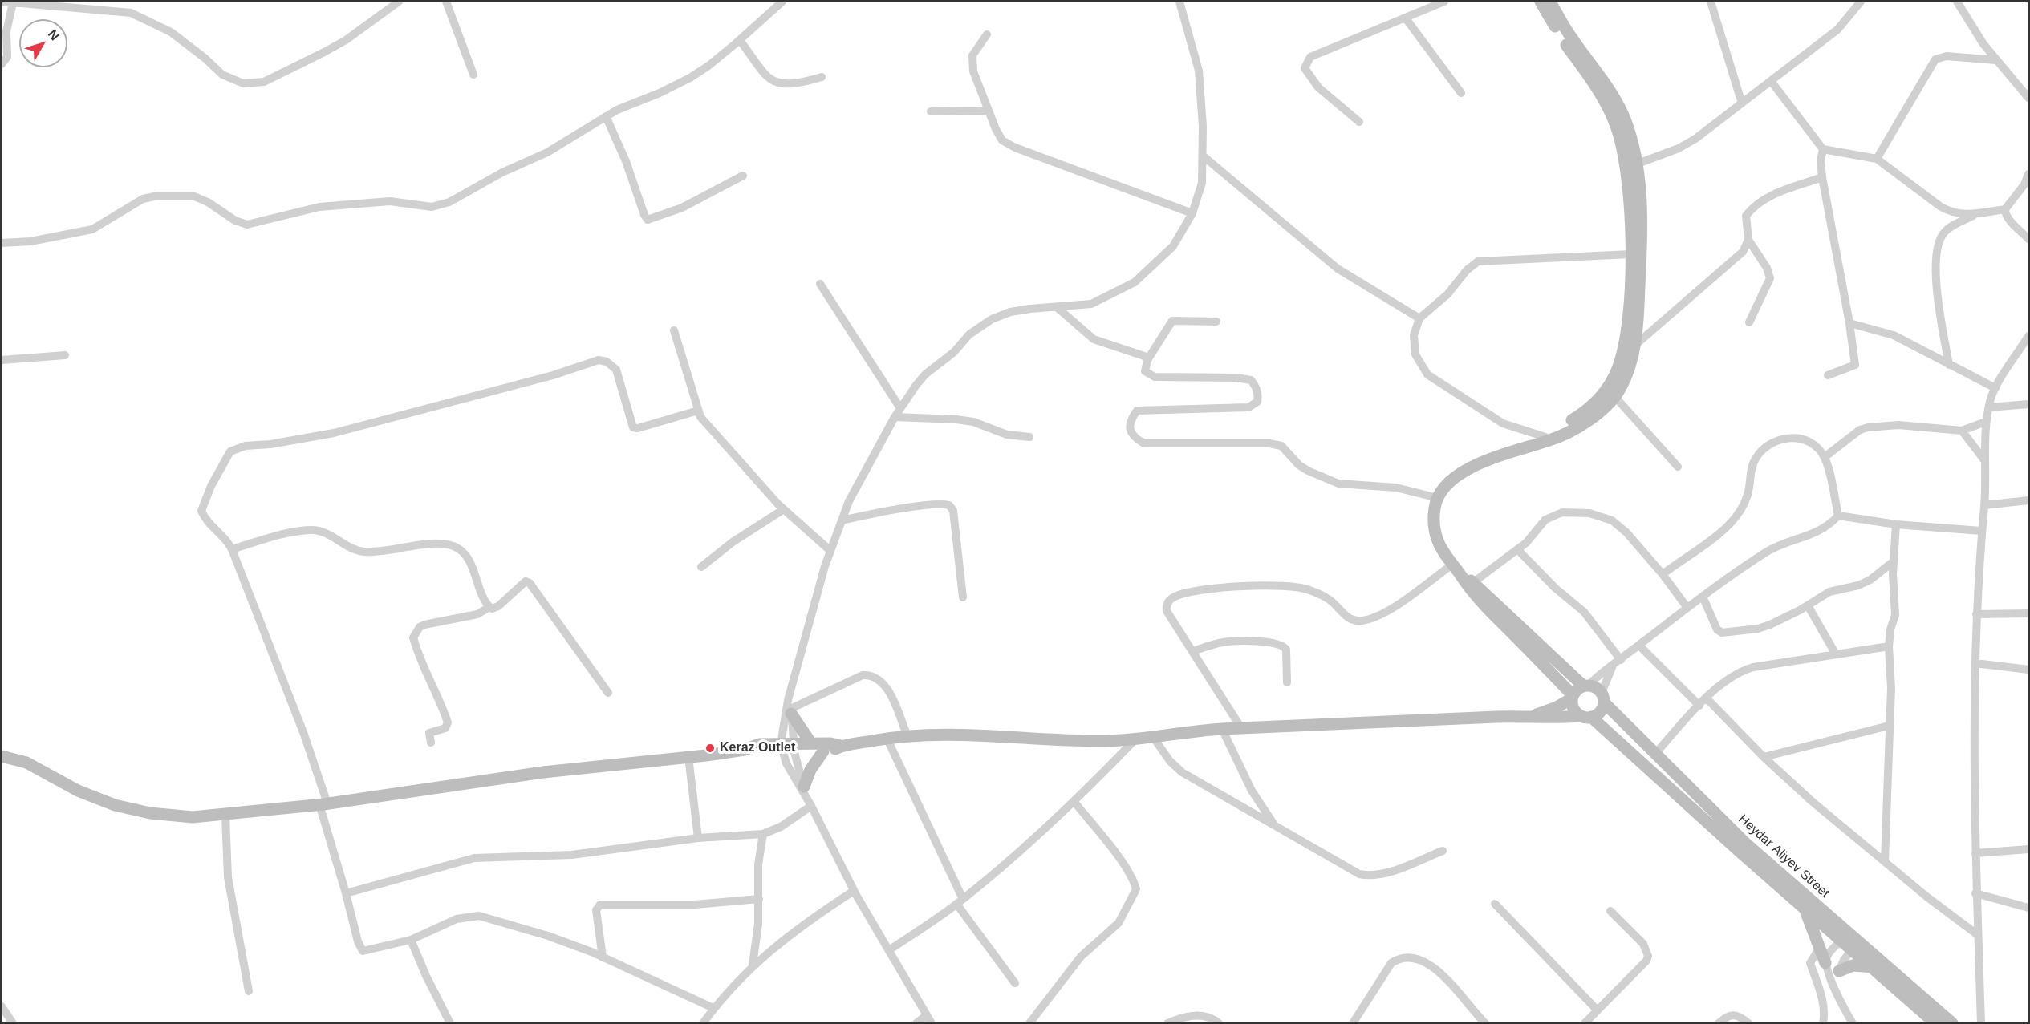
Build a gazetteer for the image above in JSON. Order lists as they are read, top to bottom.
{
  "streets": {
    "main road": ["Heydar Aliyev Street"]
  },
  "places": ["Keraz Outlet"],
  "north": "top right"
}
